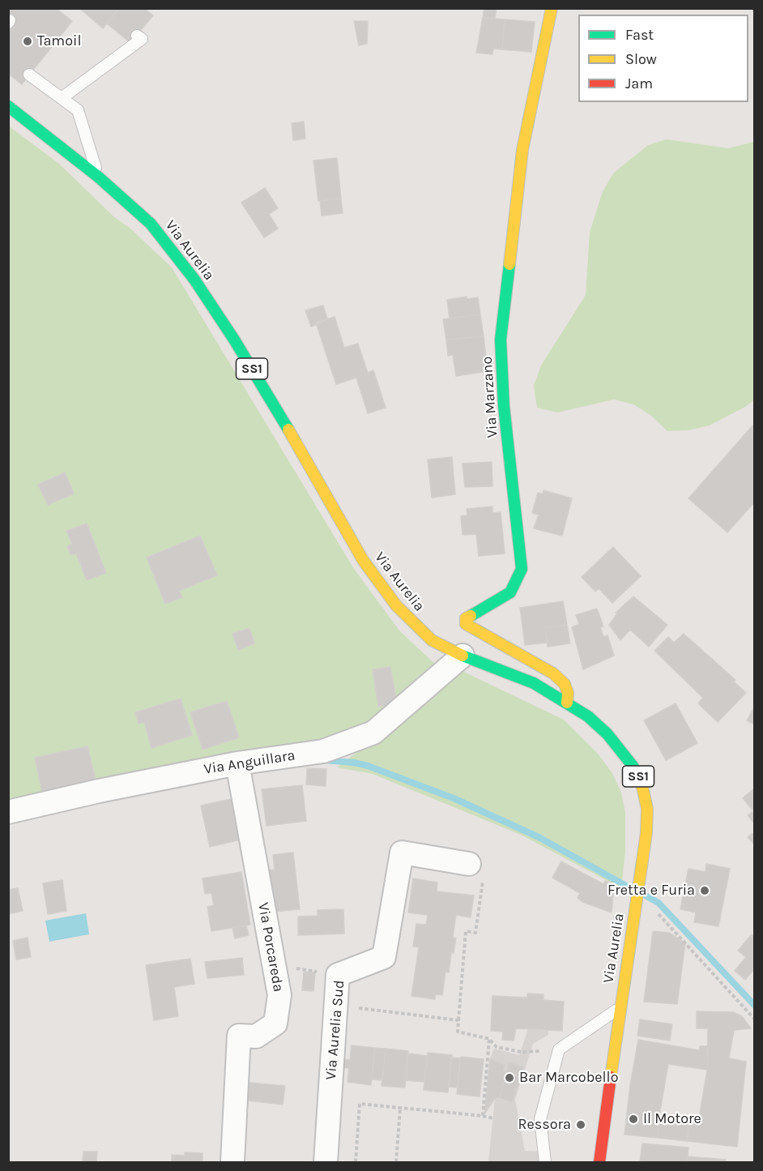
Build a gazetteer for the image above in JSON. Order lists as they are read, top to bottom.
{
  "streets": {
    "main road": ["Via Aurelia", "SS1", "Via Marzano"],
    "street": ["Via Anguillara", "Via Porcareda", "Via Aurelia Sud"]
  },
  "crossings": [
    ["Via Aurelia", "Via Marzano"],
    ["Via Aurelia", "Via Anguillara"],
    ["Via Anguillara", "Via Porcareda"]
  ],
  "places": [
    "Tamoil",
    "Fretta e Furia",
    "Bar Marcobello",
    "Il Motore",
    "Ressora"
  ],
  "legend": ["Fast", "Slow", "Jam"]
}
